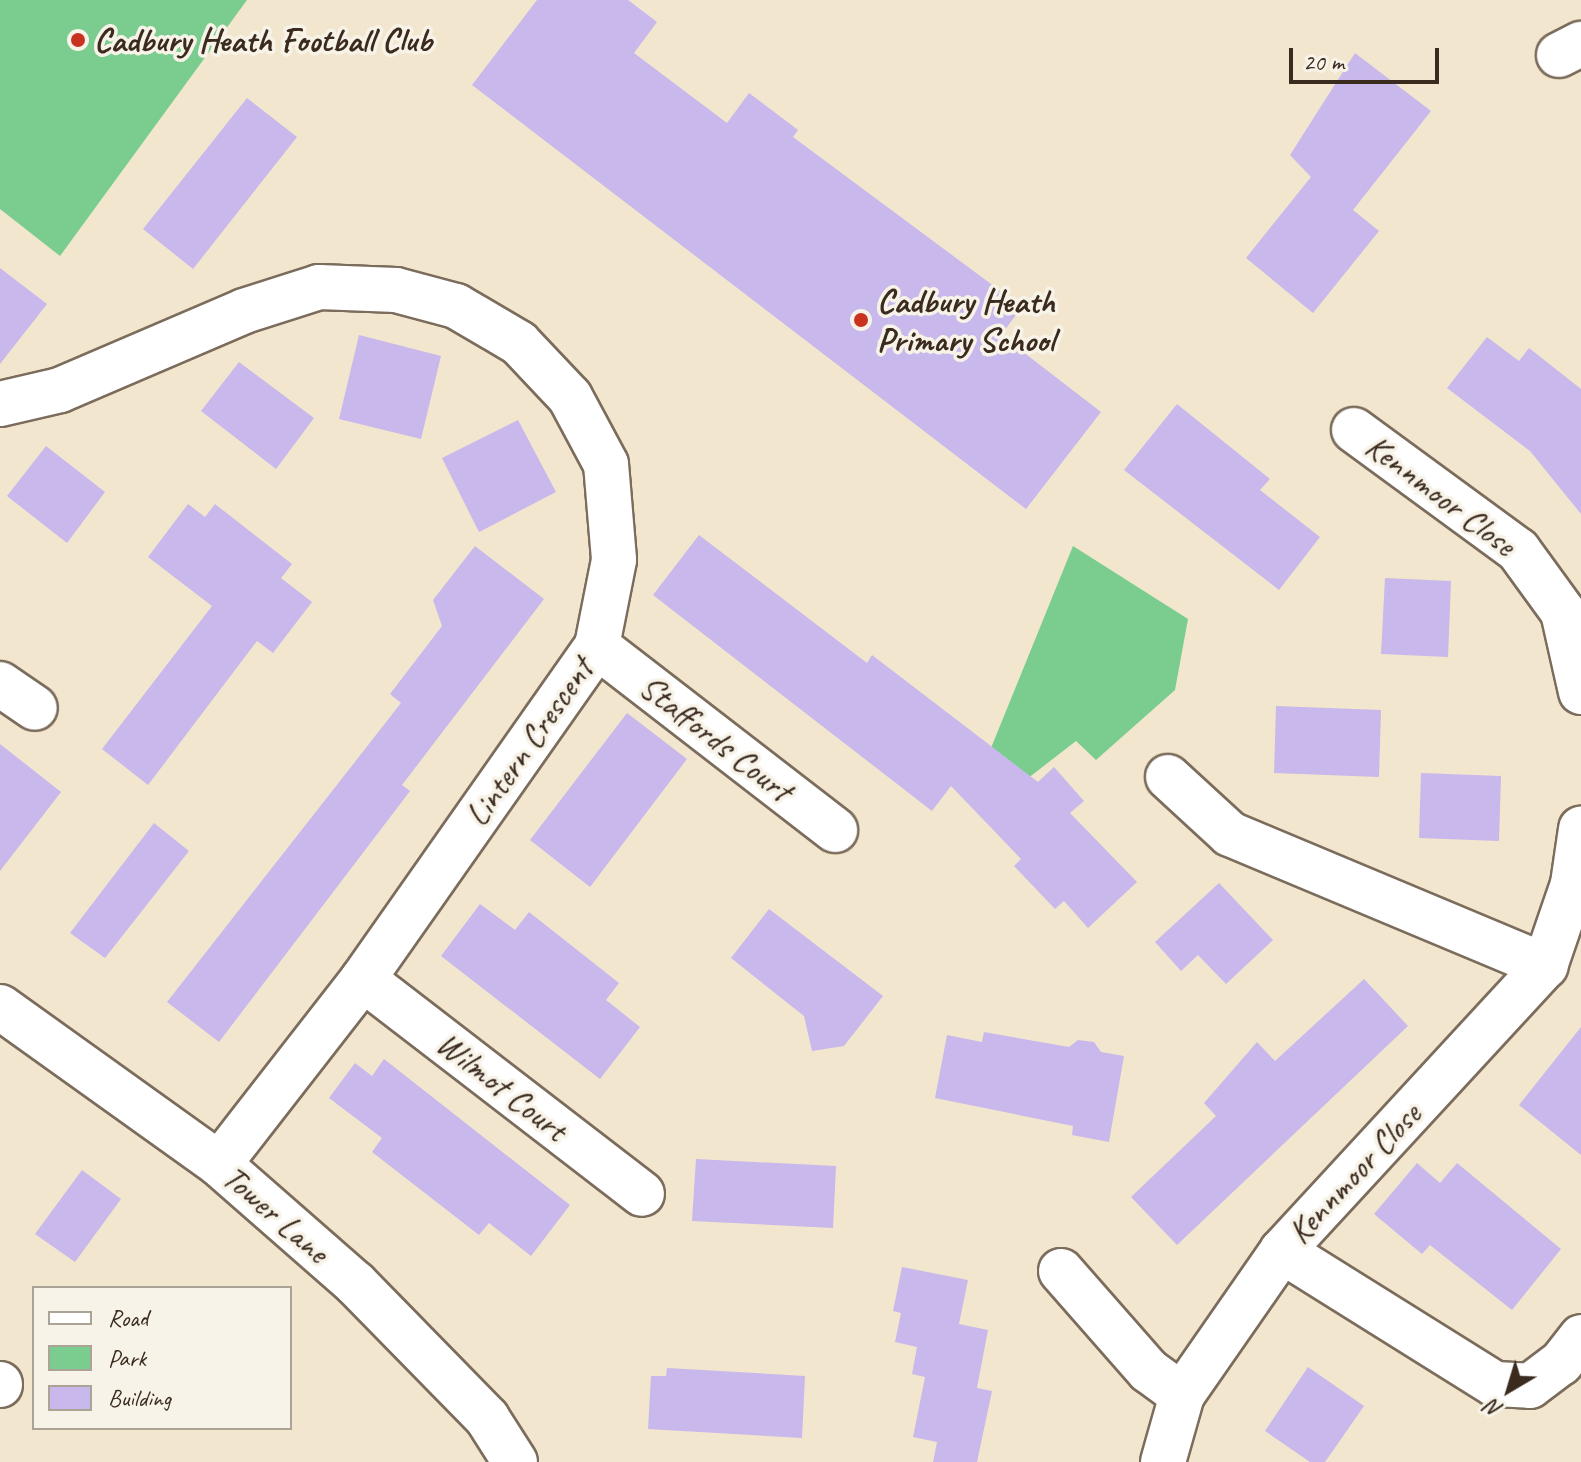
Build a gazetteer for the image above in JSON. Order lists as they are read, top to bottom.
{
  "streets": {
    "street": [
      "Kennmoor Close",
      "Staffords Court",
      "Lintern Crescent",
      "Wilmot Court",
      "Tower Lane"
    ]
  },
  "crossings": [
    ["Staffords Court", "Lintern Crescent"],
    ["Lintern Crescent", "Wilmot Court"],
    ["Lintern Crescent", "Tower Lane"]
  ],
  "places": ["Cadbury Heath Football Club", "Cadbury Heath Primary School"],
  "legend": ["Road", "Park", "Building"],
  "scale_bar": "20 m",
  "north": "bottom left"
}
